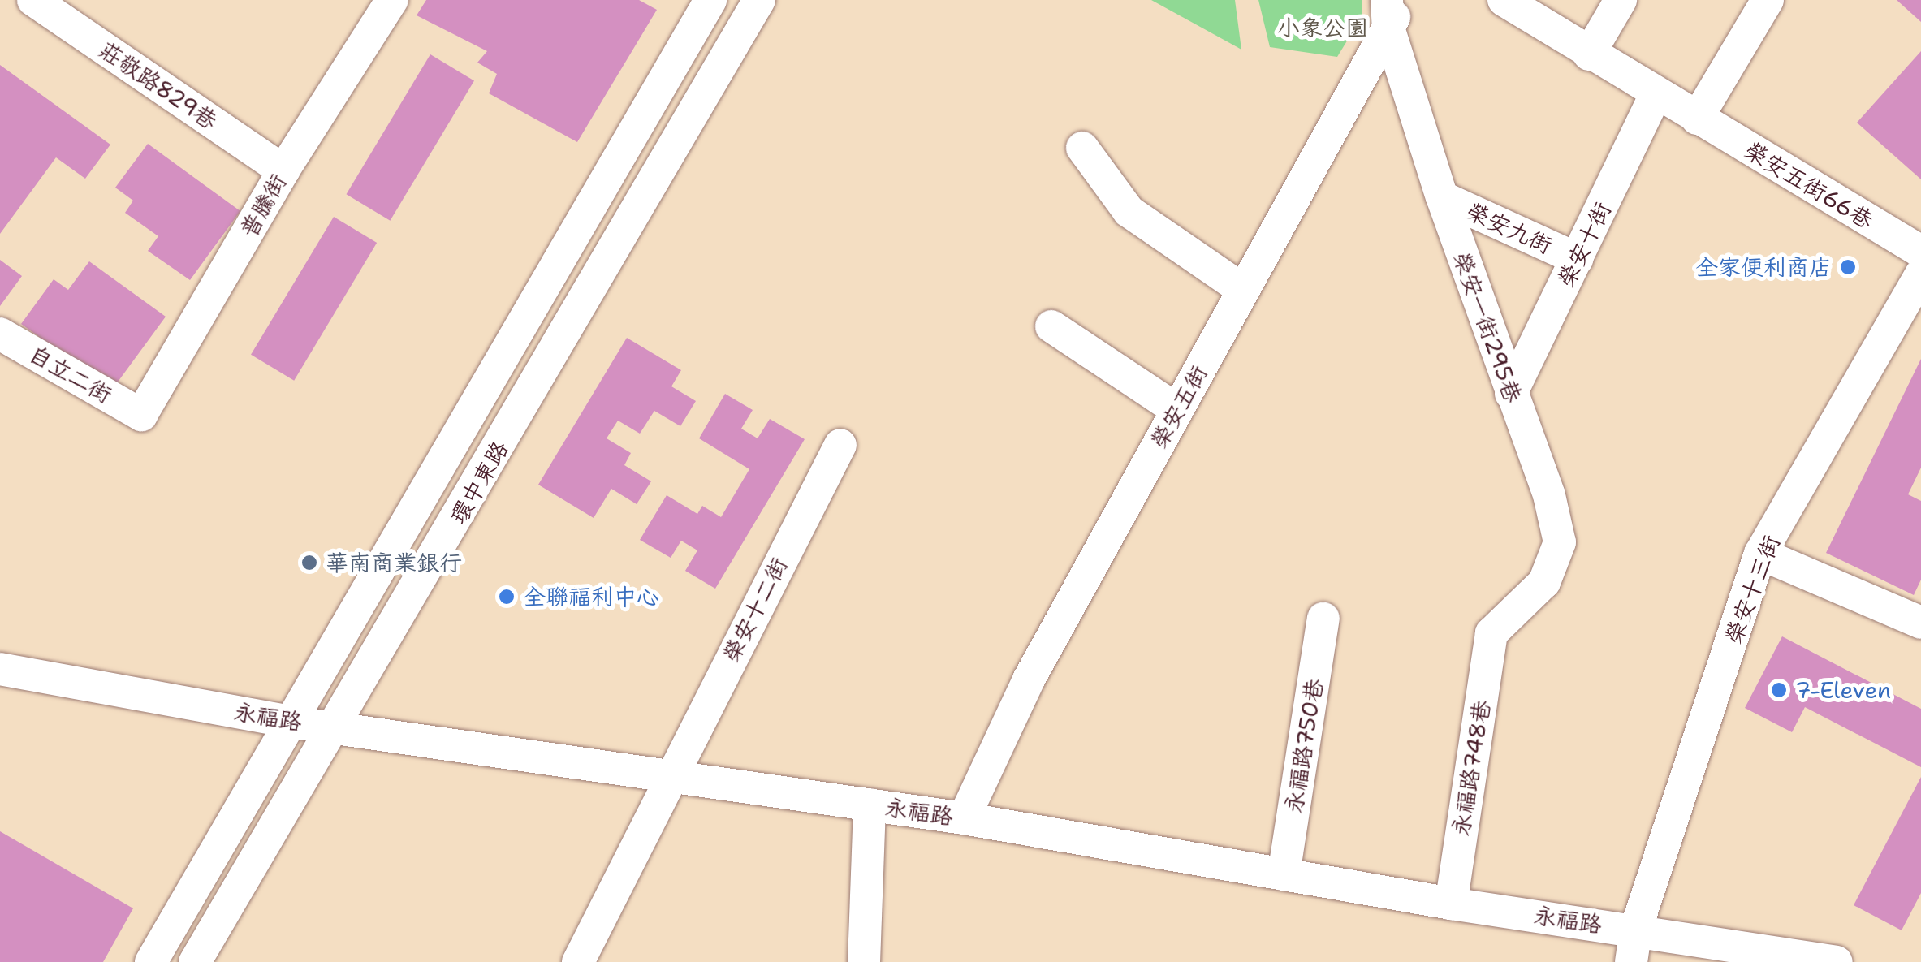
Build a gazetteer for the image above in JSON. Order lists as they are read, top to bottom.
{
  "streets": {
    "street": [
      "莊敬路829巷",
      "榮安五街66巷",
      "普騰街",
      "榮安九街",
      "榮安十街",
      "榮安一街295巷",
      "自立二街",
      "榮安五街",
      "環中東路",
      "榮安十三街",
      "榮安十二街",
      "永福路",
      "永福路750巷",
      "永福路748巷"
    ]
  },
  "crossings": [
    ["莊敬路829巷", "普騰街"],
    ["榮安五街66巷", "榮安十街"],
    ["普騰街", "自立二街"],
    ["榮安九街", "榮安十街"],
    ["榮安九街", "榮安一街295巷"],
    ["榮安十街", "榮安一街295巷"],
    ["榮安一街295巷", "榮安五街"],
    ["榮安一街295巷", "永福路748巷"],
    ["榮安五街", "永福路"],
    ["環中東路", "永福路"],
    ["榮安十三街", "永福路"],
    ["榮安十二街", "永福路"],
    ["永福路", "永福路750巷"],
    ["永福路", "永福路748巷"]
  ],
  "parks": ["小象公園"],
  "places": [
    "全家便利商店",
    "華南商業銀行",
    "全聯福利中心",
    "7-Eleven"
  ]
}
